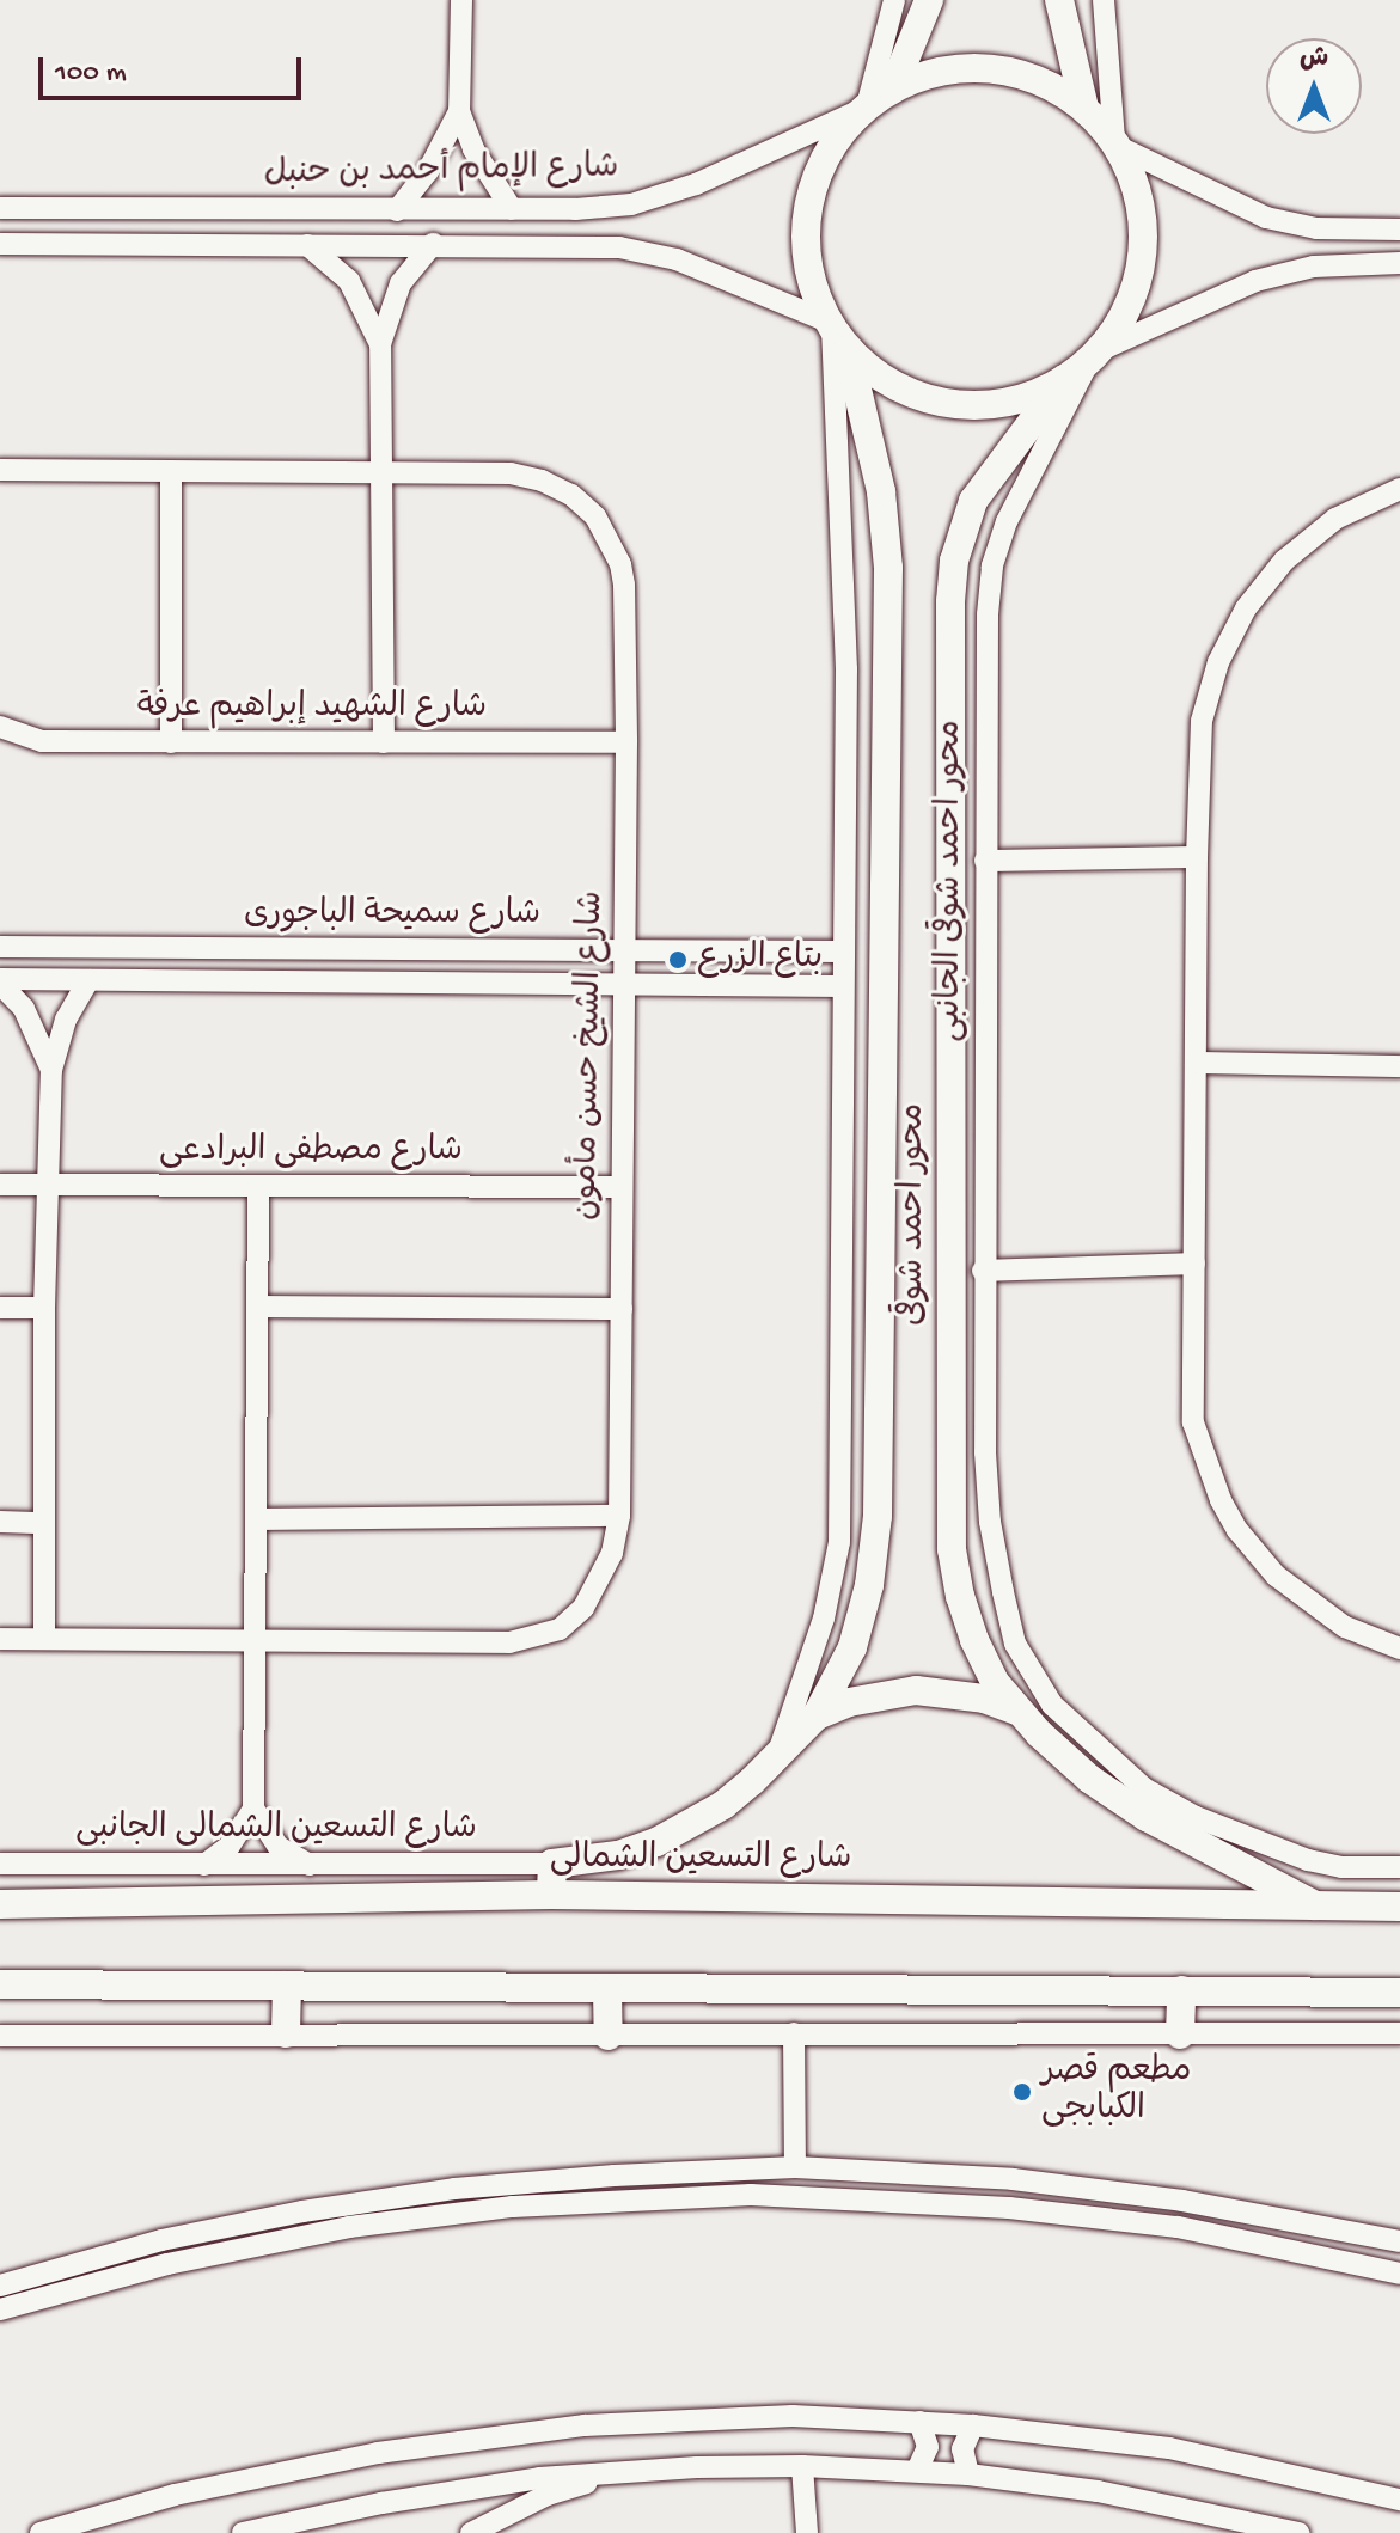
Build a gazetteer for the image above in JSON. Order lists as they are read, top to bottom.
{
  "streets": {
    "main road": ["محور احمد شوقى", "شارع التسعين الشمالى"],
    "street": [
      "شارع الإمام أحمد بن حنبل",
      "شارع الشهيد إبراهيم عرفة",
      "محور احمد شوقى الجانبى",
      "شارع سميحة الباجورى",
      "شارع الشيخ حسن مأمون",
      "شارع مصطفى البرادعى",
      "شارع التسعين الشمالى الجانبى"
    ]
  },
  "crossings": [
    ["شارع الإمام أحمد بن حنبل", "محور احمد شوقى الجانبى"],
    ["شارع الإمام أحمد بن حنبل", "محور احمد شوقى"],
    ["شارع الشهيد إبراهيم عرفة", "شارع الشيخ حسن مأمون"],
    ["محور احمد شوقى الجانبى", "محور احمد شوقى"],
    ["شارع سميحة الباجورى", "شارع الشيخ حسن مأمون"],
    ["شارع الشيخ حسن مأمون", "شارع مصطفى البرادعى"],
    ["محور احمد شوقى", "شارع التسعين الشمالى الجانبى"],
    ["محور احمد شوقى", "شارع التسعين الشمالى"]
  ],
  "places": ["بتاع الزرع", "مطعم قصر الكبابجى"],
  "scale_bar": "100 m",
  "north": "top"
}
